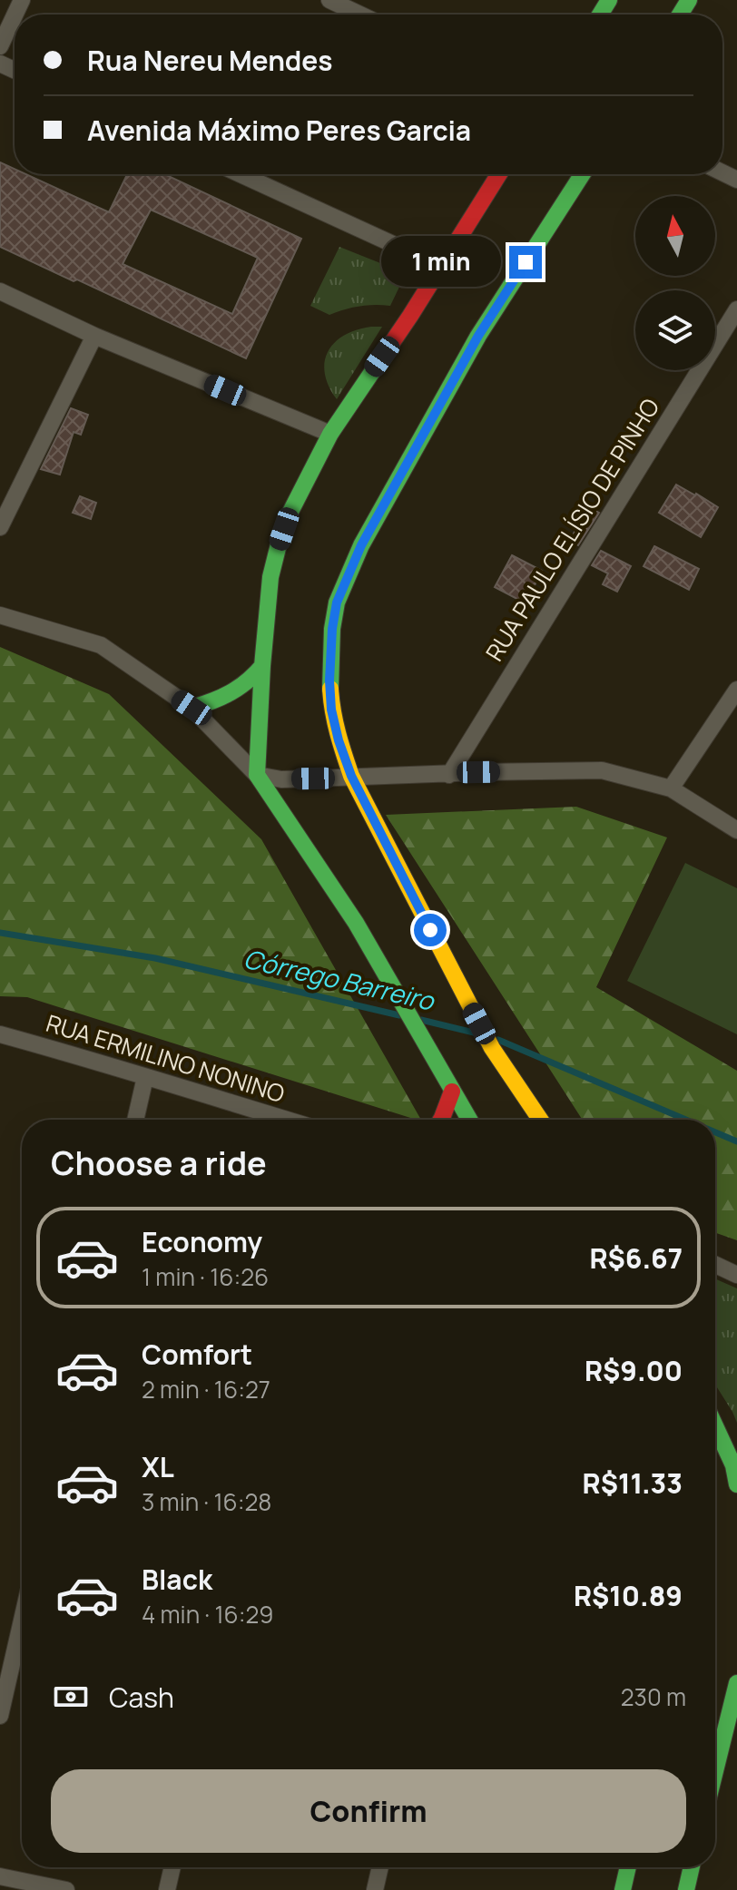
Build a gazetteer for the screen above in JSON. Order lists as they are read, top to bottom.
{
  "streets": {
    "street": ["RUA PAULO ELÍSIO DE PINHO", "RUA ERMILINO NONINO"]
  },
  "water": ["Córrego Barreiro"],
  "north": "top",
  "page": {
    "banner": ["Rua Nereu Mendes", "Avenida Máximo Peres Garcia"],
    "bubble": "1 min",
    "heading": "Choose a ride",
    "list": [
      {
        "name": "Economy",
        "note": "1 min · 16:26",
        "value": "R$6.67"
      },
      {
        "name": "Comfort",
        "note": "2 min · 16:27",
        "value": "R$9.00"
      },
      {
        "name": "XL",
        "note": "3 min · 16:28",
        "value": "R$11.33"
      },
      {
        "name": "Black",
        "note": "4 min · 16:29",
        "value": "R$10.89"
      }
    ],
    "pay": ["Cash", "230 m"],
    "buttons": "Confirm"
  }
}
